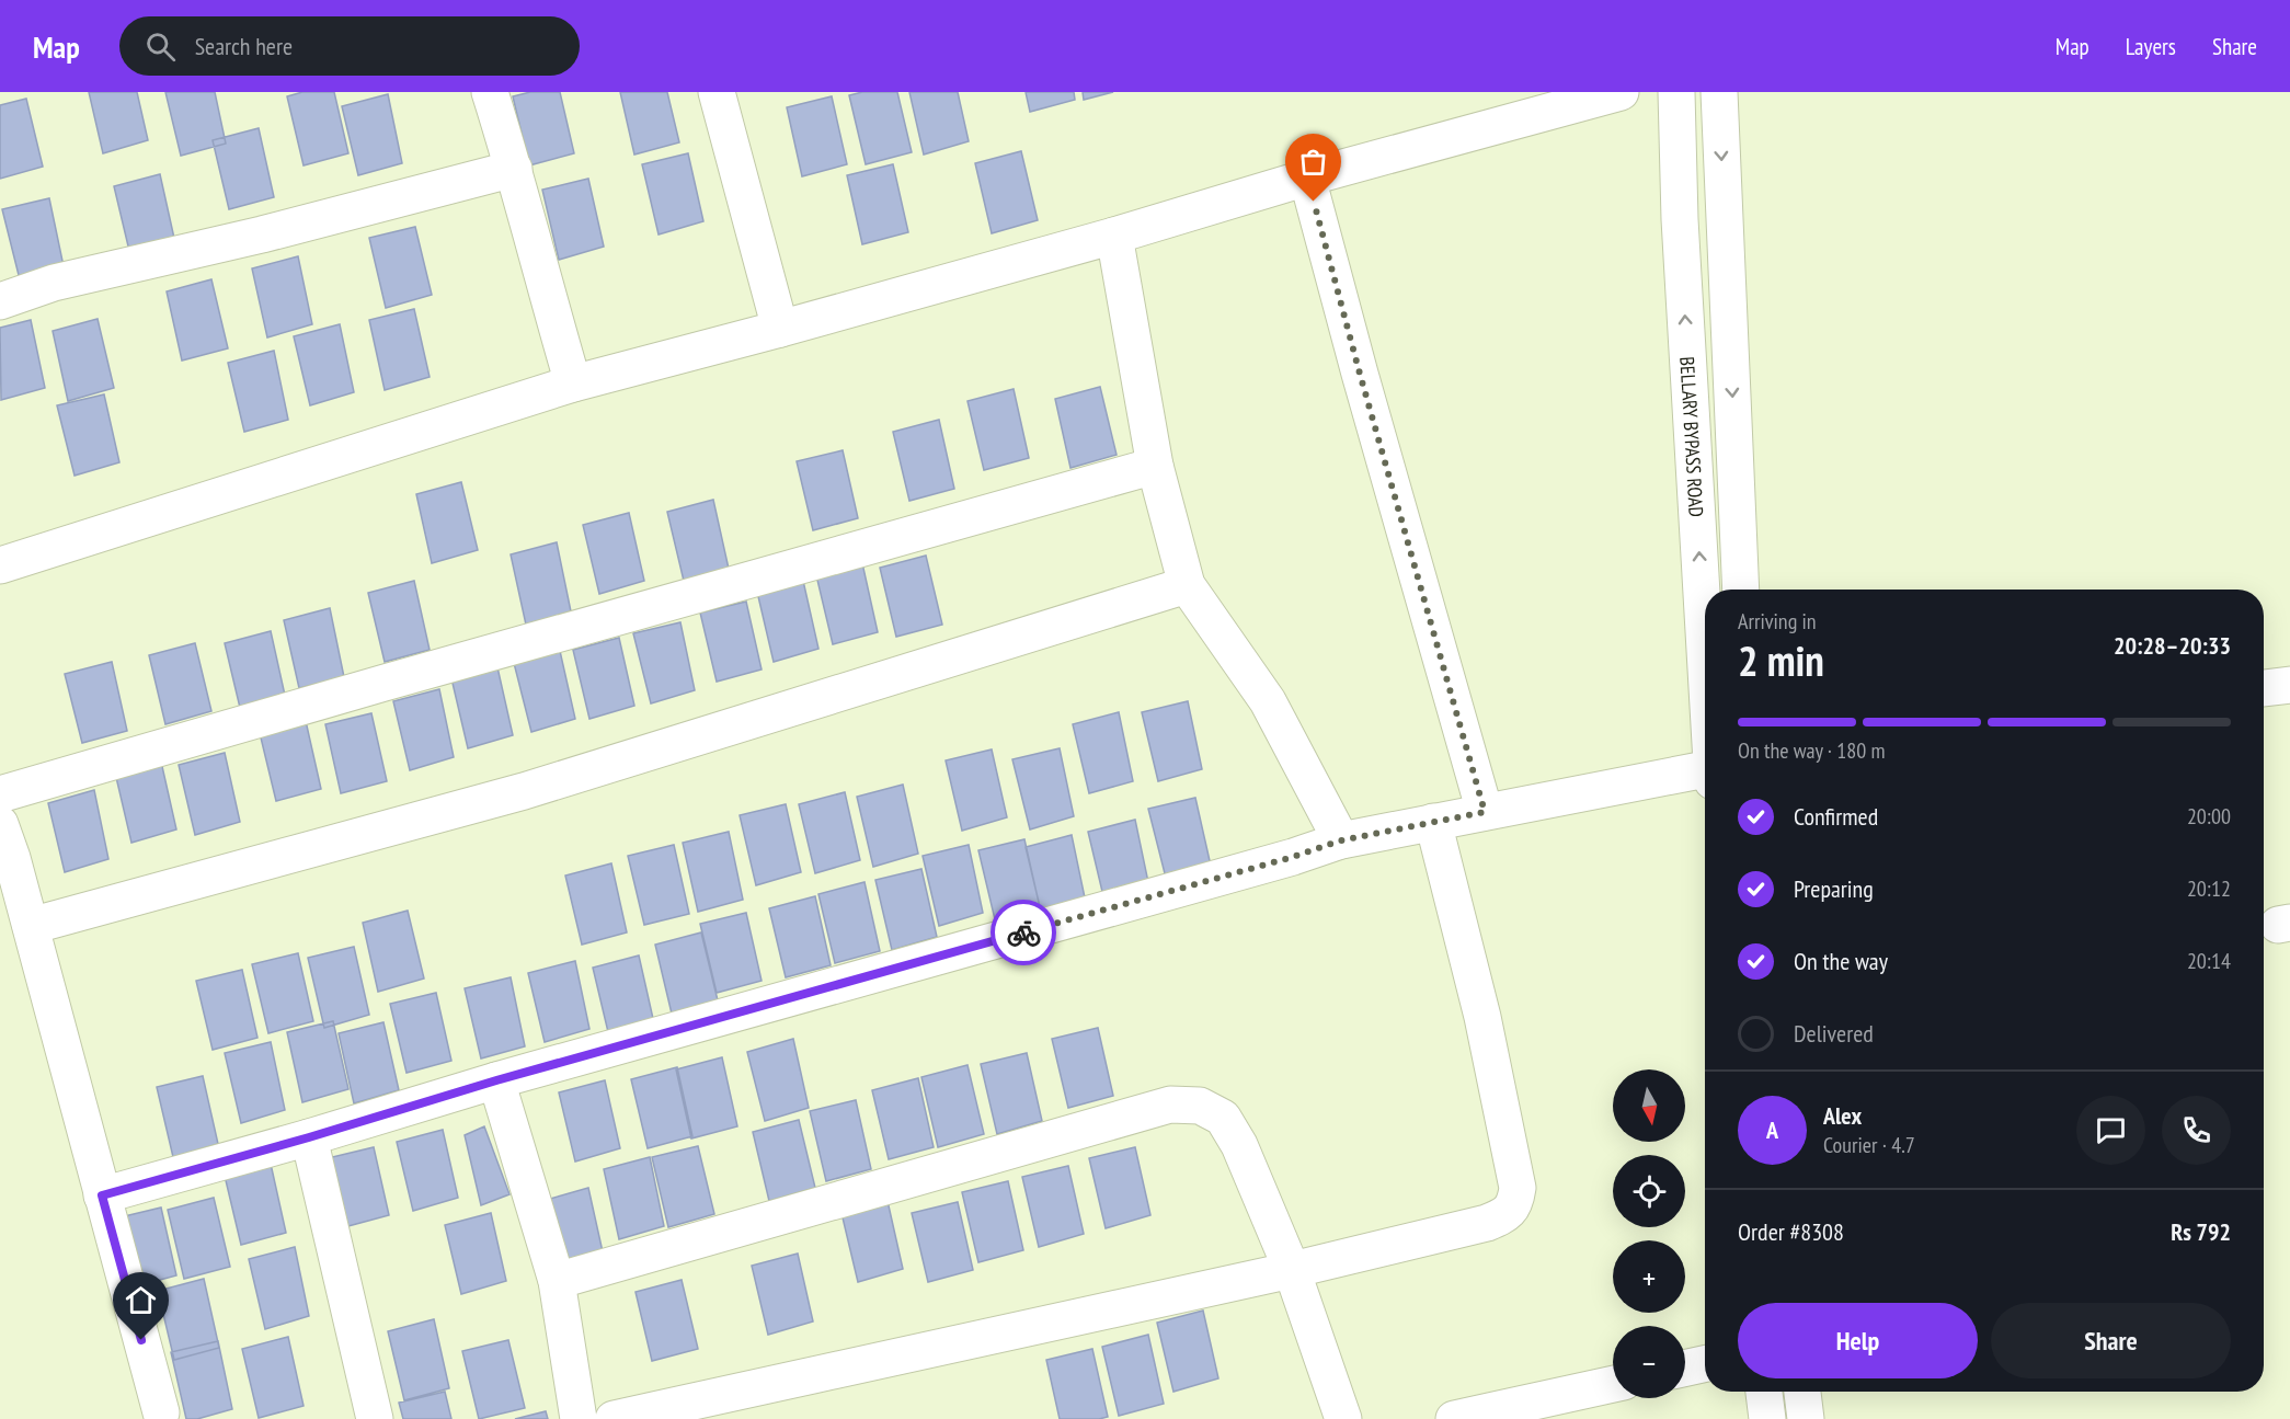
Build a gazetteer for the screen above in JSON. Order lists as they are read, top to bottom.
{
  "streets": {
    "street": ["BELLARY BYPASS ROAD"]
  },
  "north": "bottom",
  "page": {
    "header": "Map",
    "search": "Search here",
    "nav": ["Map", "Layers", "Share"],
    "heading": ["2 min", "Arriving in", "20:28–20:33"],
    "panel": [
      "Alex",
      "Courier · 4.7",
      "Order #8308",
      "Rs 792"
    ],
    "bar": "On the way · 180 m",
    "list": [
      ["Confirmed", "20:00"],
      ["Preparing", "20:12"],
      ["On the way", "20:14"],
      "Delivered"
    ],
    "map_buttons": ["+", "−"],
    "round": "A",
    "buttons": ["Help", "Share"]
  }
}
